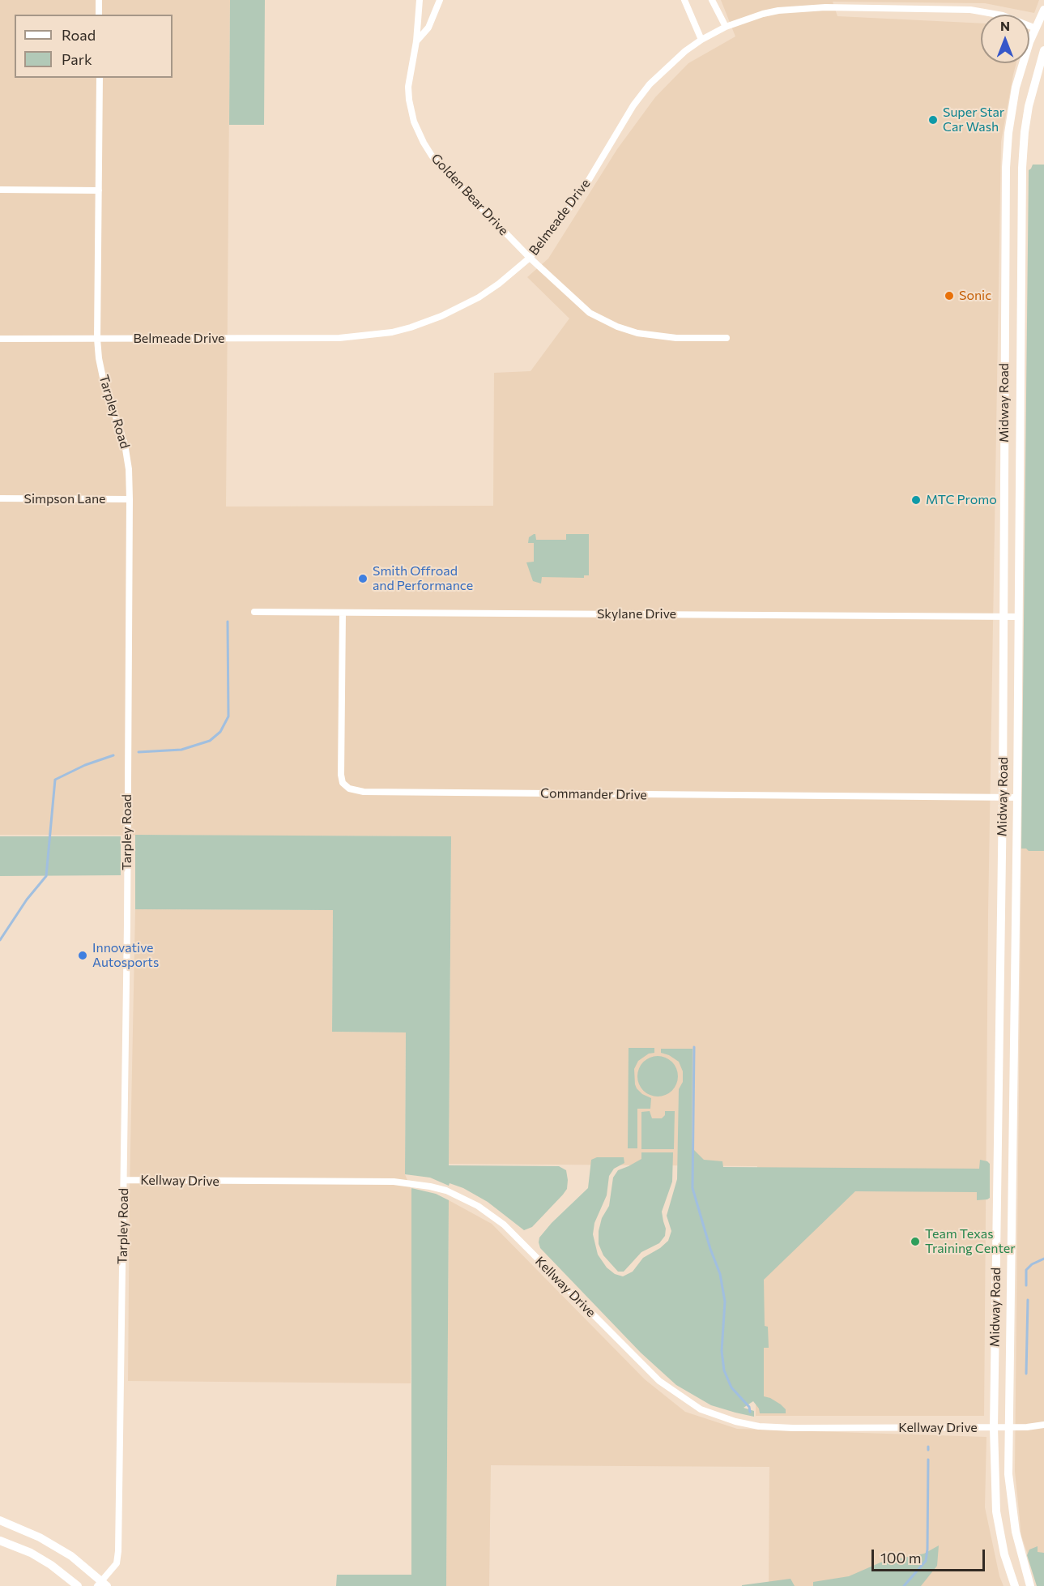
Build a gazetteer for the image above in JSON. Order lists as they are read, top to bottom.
{
  "streets": {
    "main road": ["Midway Road"],
    "street": [
      "Golden Bear Drive",
      "Belmeade Drive",
      "Tarpley Road",
      "Simpson Lane",
      "Skylane Drive",
      "Commander Drive",
      "Kellway Drive"
    ]
  },
  "crossings": [
    ["Golden Bear Drive", "Belmeade Drive"],
    ["Belmeade Drive", "Midway Road"],
    ["Belmeade Drive", "Tarpley Road"],
    ["Midway Road", "Skylane Drive"],
    ["Midway Road", "Commander Drive"],
    ["Midway Road", "Kellway Drive"],
    ["Tarpley Road", "Simpson Lane"],
    ["Tarpley Road", "Kellway Drive"],
    ["Skylane Drive", "Commander Drive"]
  ],
  "places": [
    "Super Star Car Wash",
    "Sonic",
    "MTC Promo",
    "Smith Offroad and Performance",
    "Innovative Autosports",
    "Team Texas Training Center"
  ],
  "legend": ["Road", "Park"],
  "scale_bar": "100 m",
  "north": "top"
}
